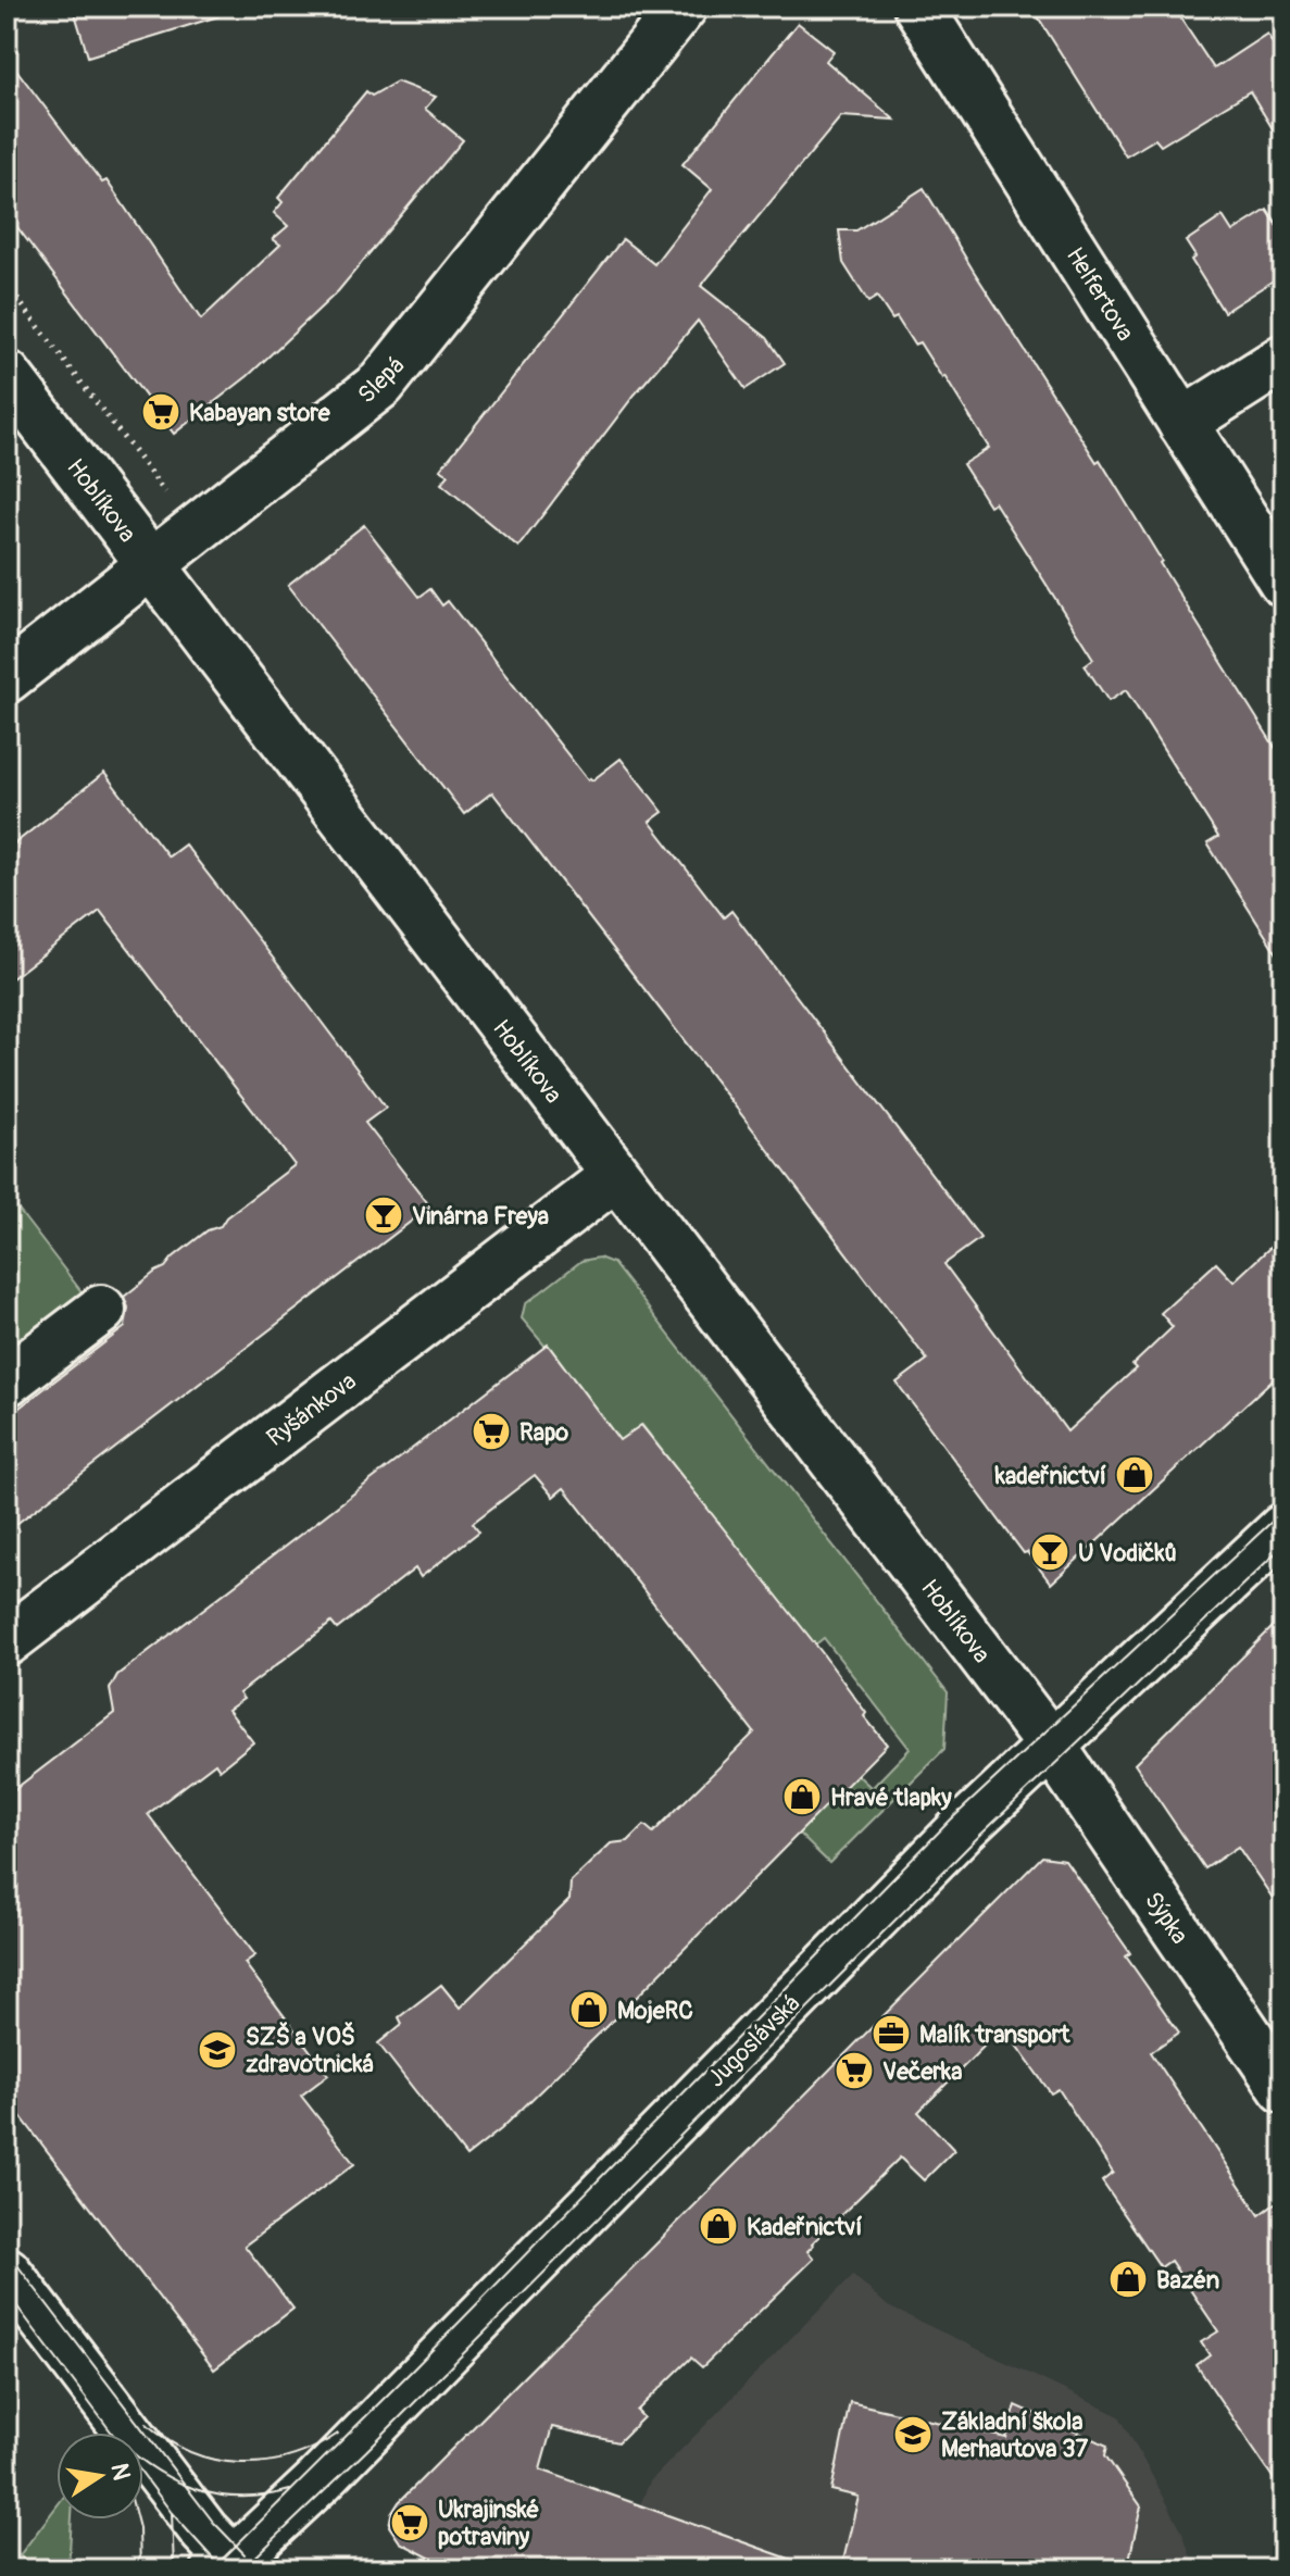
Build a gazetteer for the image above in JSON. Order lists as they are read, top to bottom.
{
  "streets": {
    "street": [
      "Helfertova",
      "Slepá",
      "Hoblíkova",
      "Ryšánkova",
      "Sýpka",
      "Jugoslávská"
    ]
  },
  "crossings": [
    ["Slepá", "Hoblíkova"],
    ["Hoblíkova", "Ryšánkova"],
    ["Hoblíkova", "Sýpka"],
    ["Hoblíkova", "Jugoslávská"],
    ["Sýpka", "Jugoslávská"]
  ],
  "places": {
    "supermarket": [
      "Kabayan store",
      "Rapo",
      "Večerka",
      "Ukrajinské potraviny"
    ],
    "bar": ["Vinárna Freya", "U Vodičků"],
    "shop": [
      "kadeřnictví",
      "Hravé tlapky",
      "MojeRC",
      "Kadeřnictví",
      "Bazén"
    ],
    "office": ["Malík transport"],
    "school or university": ["SZŠ a VOŠ zdravotnická", "Základní škola Merhautova 37"]
  },
  "north": "right"
}
